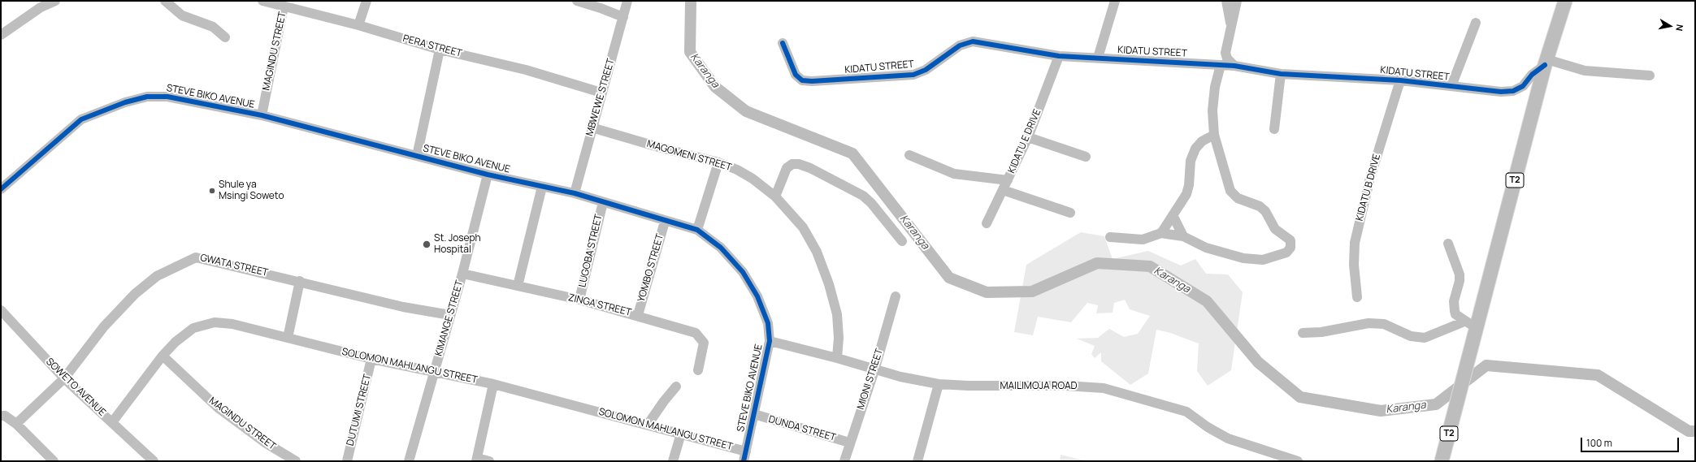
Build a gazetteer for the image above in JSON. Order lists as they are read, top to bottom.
{
  "streets": {
    "highway": ["T2"],
    "street": [
      "PERA STREET",
      "MAGINDU STREET",
      "KIDATU STREET",
      "STEVE BIKO AVENUE",
      "MBWEWE STREET",
      "KIDATU E DRIVE",
      "MAGOMENI STREET",
      "KIDATU B DRIVE",
      "LUGOBA STREET",
      "GWATA STREET",
      "YOMBO STREET",
      "ZINGA STREET",
      "KIMANGE STREET",
      "SOLOMON MAHLANGU STREET",
      "MIONI STREET",
      "MAILIMOJA ROAD",
      "SOWETO AVENUE",
      "DUTUMI STREET",
      "DUNDA STREET"
    ]
  },
  "crossings": [
    ["PERA STREET", "MAGINDU STREET"],
    ["PERA STREET", "MBWEWE STREET"],
    ["MAGINDU STREET", "STEVE BIKO AVENUE"],
    ["MAGINDU STREET", "SOLOMON MAHLANGU STREET"],
    ["KIDATU STREET", "KIDATU E DRIVE"],
    ["KIDATU STREET", "T2"],
    ["KIDATU STREET", "KIDATU B DRIVE"],
    ["STEVE BIKO AVENUE", "MBWEWE STREET"],
    ["STEVE BIKO AVENUE", "LUGOBA STREET"],
    ["STEVE BIKO AVENUE", "YOMBO STREET"],
    ["STEVE BIKO AVENUE", "KIMANGE STREET"],
    ["STEVE BIKO AVENUE", "SOLOMON MAHLANGU STREET"],
    ["STEVE BIKO AVENUE", "MAILIMOJA ROAD"],
    ["STEVE BIKO AVENUE", "DUNDA STREET"],
    ["MBWEWE STREET", "MAGOMENI STREET"],
    ["MAGOMENI STREET", "MAILIMOJA ROAD"],
    ["LUGOBA STREET", "ZINGA STREET"],
    ["GWATA STREET", "KIMANGE STREET"],
    ["GWATA STREET", "SOWETO AVENUE"],
    ["YOMBO STREET", "ZINGA STREET"],
    ["ZINGA STREET", "KIMANGE STREET"],
    ["KIMANGE STREET", "SOLOMON MAHLANGU STREET"],
    ["SOLOMON MAHLANGU STREET", "SOWETO AVENUE"],
    ["SOLOMON MAHLANGU STREET", "DUTUMI STREET"],
    ["MIONI STREET", "MAILIMOJA ROAD"],
    ["MIONI STREET", "DUNDA STREET"]
  ],
  "water": ["Karanga"],
  "places": ["Shule ya Msingi Soweto", "St. Joseph Hospital"],
  "scale_bar": "100 m",
  "north": "right"
}
